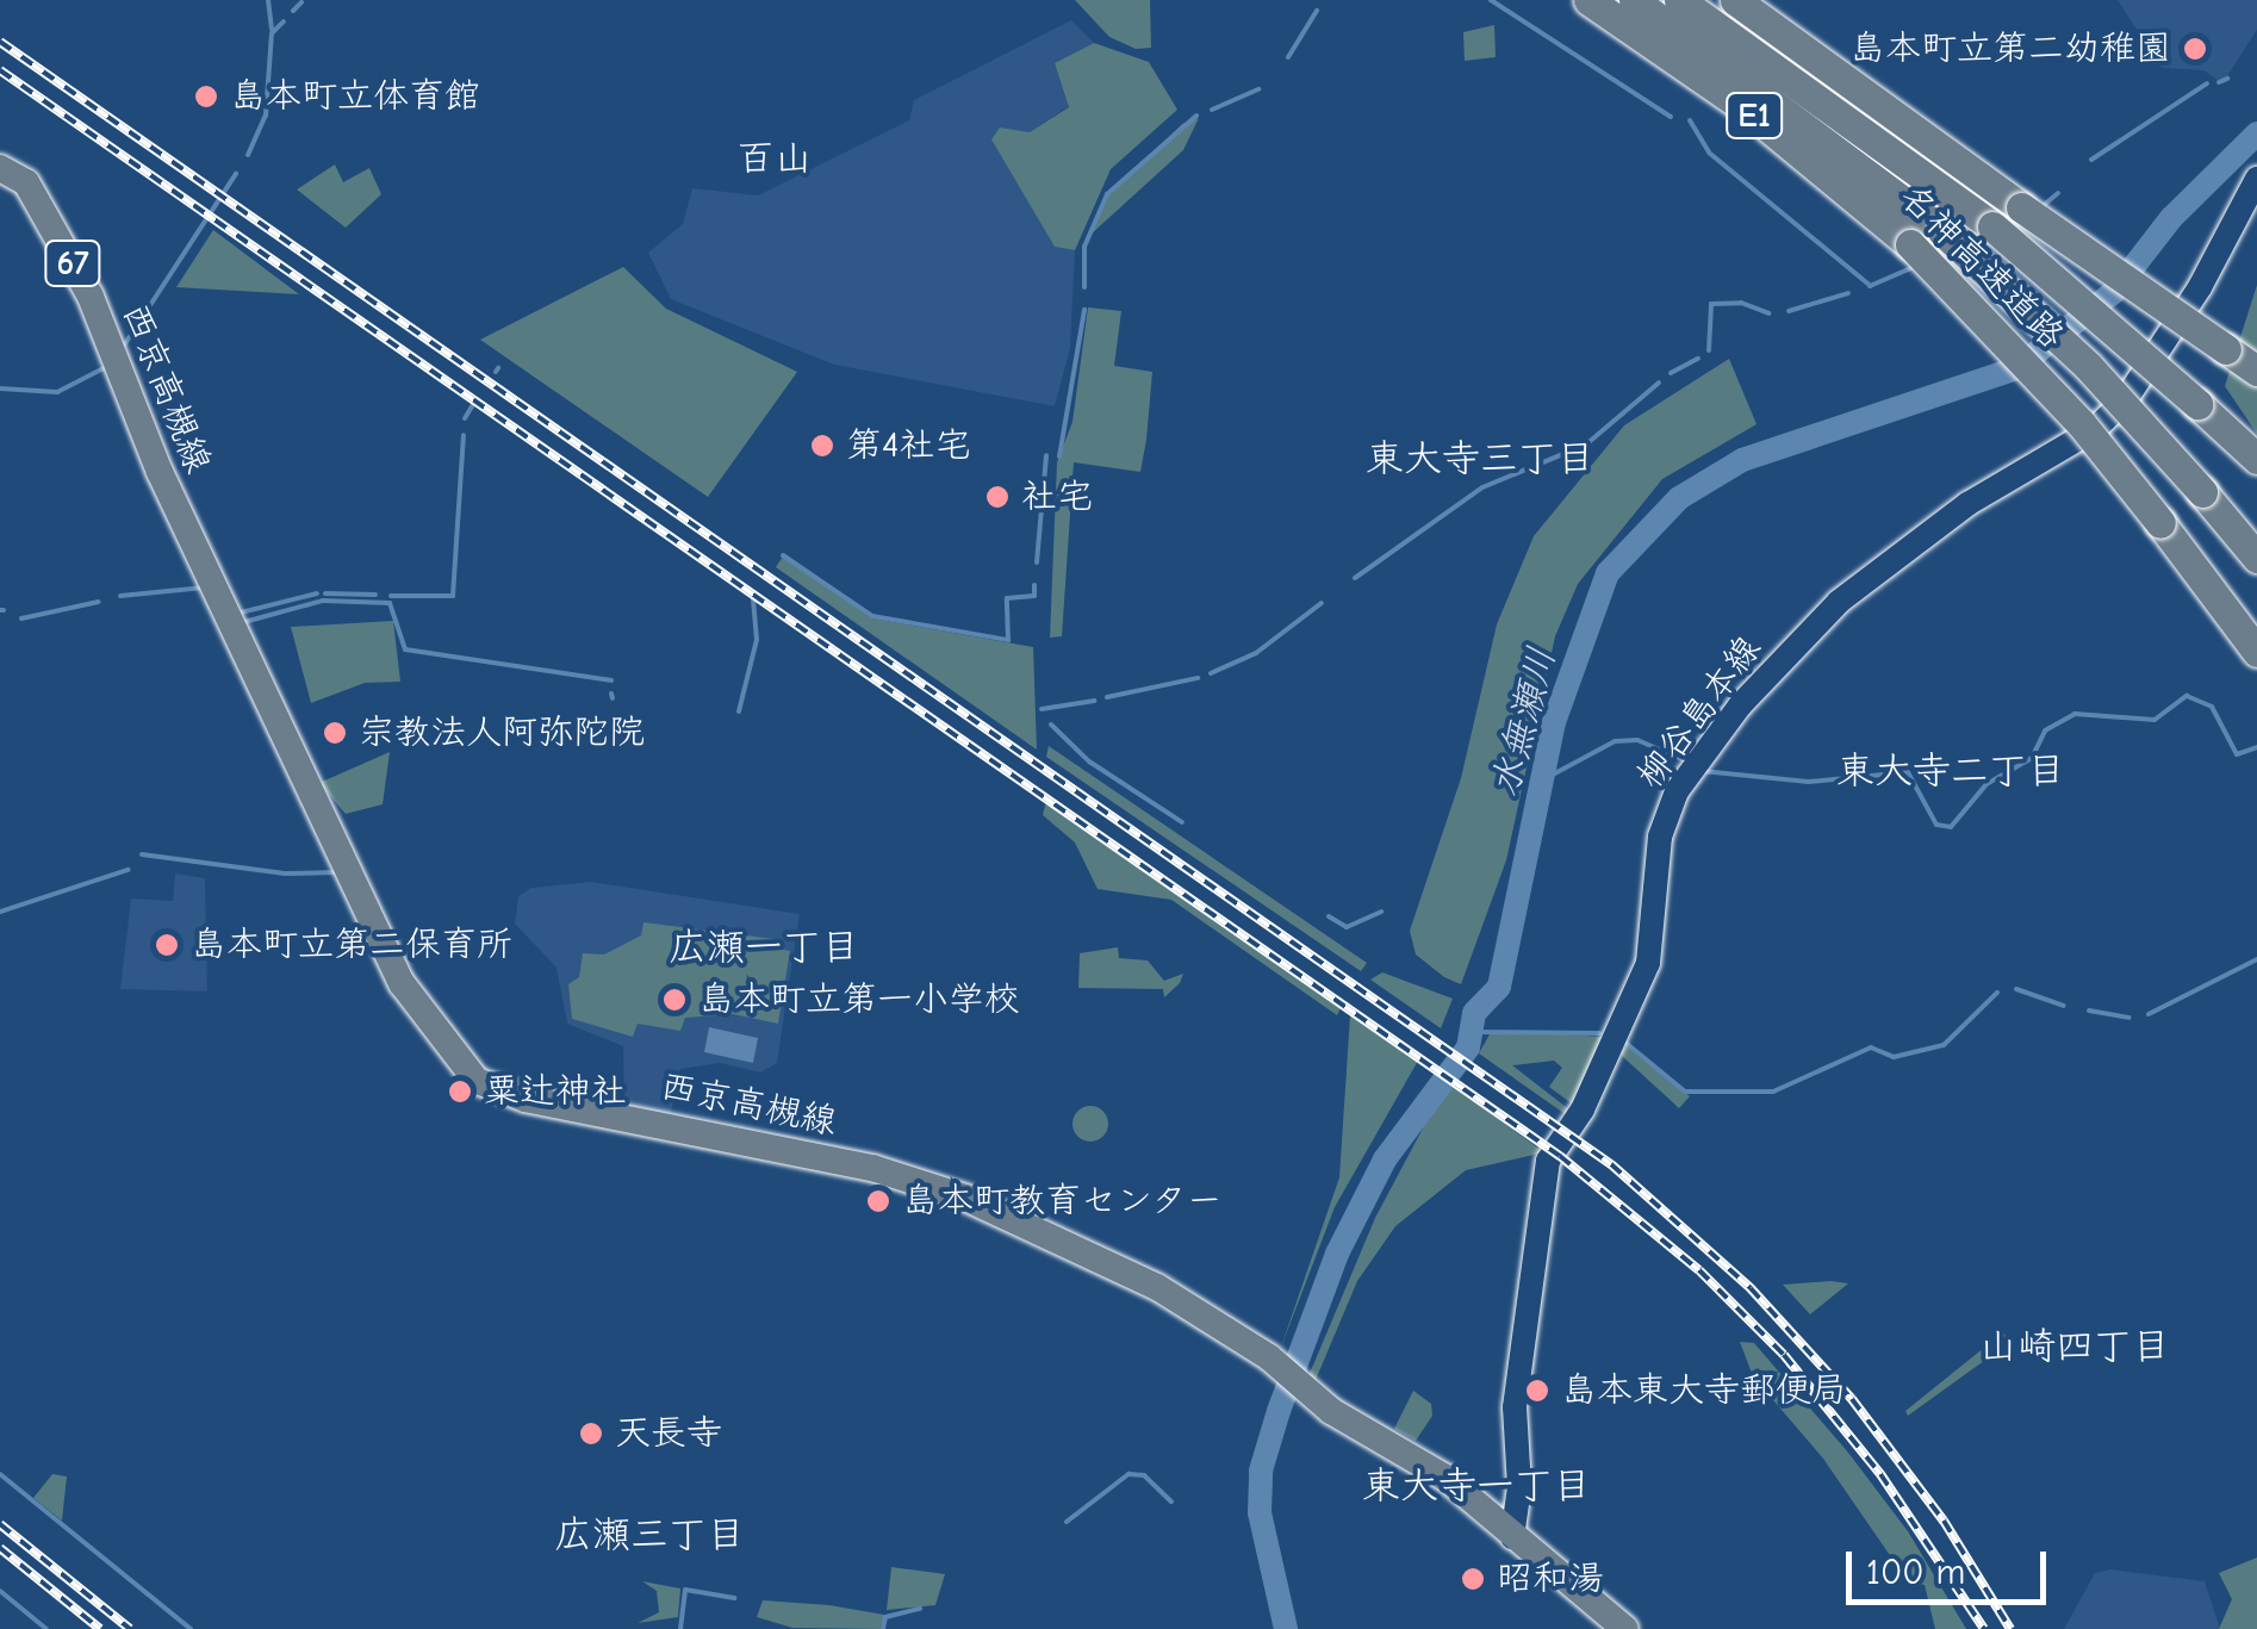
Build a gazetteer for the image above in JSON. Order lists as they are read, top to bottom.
{
  "streets": {
    "highway": ["E1", "名神高速道路"],
    "main road": ["67", "西京高槻線", "柳谷島本線"]
  },
  "crossings": [
    ["西京高槻線", "柳谷島本線"]
  ],
  "districts": [
    "百山",
    "東大寺三丁目",
    "東大寺二丁目",
    "広瀬一丁目",
    "山崎四丁目",
    "東大寺一丁目",
    "広瀬三丁目"
  ],
  "water": ["水無瀬川"],
  "places": [
    "島本町立第二幼稚園",
    "島本町立体育館",
    "第4社宅",
    "社宅",
    "宗教法人阿弥陀院",
    "島本町立第二保育所",
    "島本町立第一小学校",
    "粟辻神社",
    "島本町教育センター",
    "島本東大寺郵便局",
    "天長寺",
    "昭和湯"
  ],
  "scale_bar": "100 m"
}
